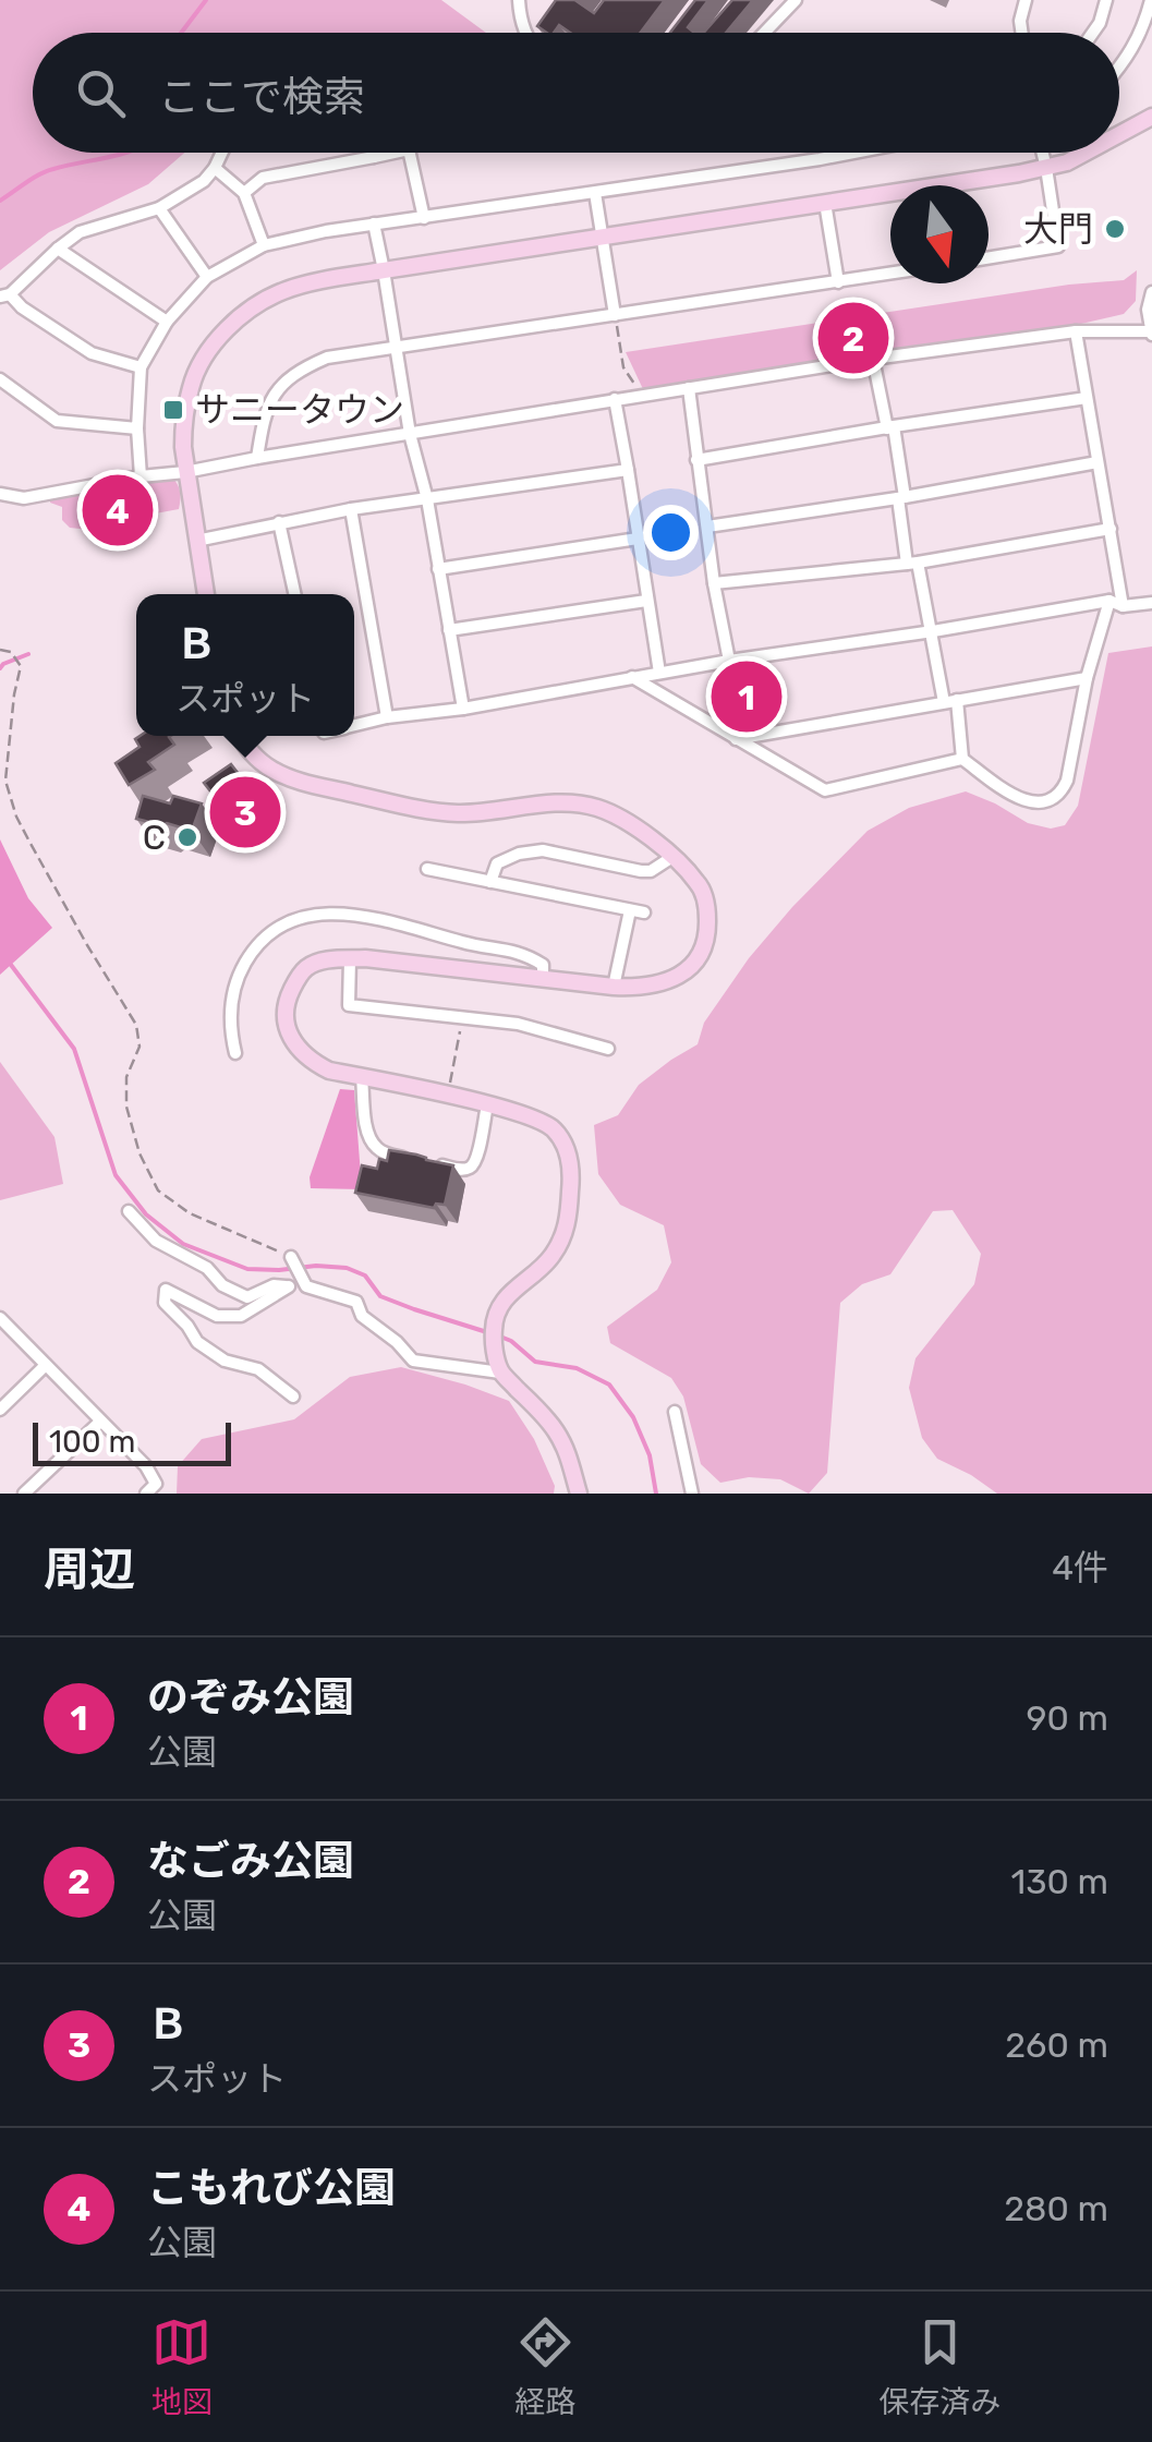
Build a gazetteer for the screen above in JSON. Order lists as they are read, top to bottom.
{
  "places": {
    "other": ["大門", "C"],
    "transit": ["サニータウン"]
  },
  "scale_bar": "100 m",
  "north": "bottom",
  "page": {
    "search": "ここで検索",
    "pins": [
      "2",
      "4",
      "1",
      "3"
    ],
    "popup": ["Ｂ", "スポット"],
    "scale": "100 m",
    "heading": ["周辺", "4件"],
    "list": [
      {
        "mark": "1",
        "name": "のぞみ公園",
        "note": "公園",
        "value": "90 m"
      },
      {
        "mark": "2",
        "name": "なごみ公園",
        "note": "公園",
        "value": "130 m"
      },
      {
        "mark": "3",
        "name": "Ｂ",
        "note": "スポット",
        "value": "260 m"
      },
      {
        "mark": "4",
        "name": "こもれび公園",
        "note": "公園",
        "value": "280 m"
      }
    ],
    "nav": ["地図", "経路", "保存済み"]
  }
}
